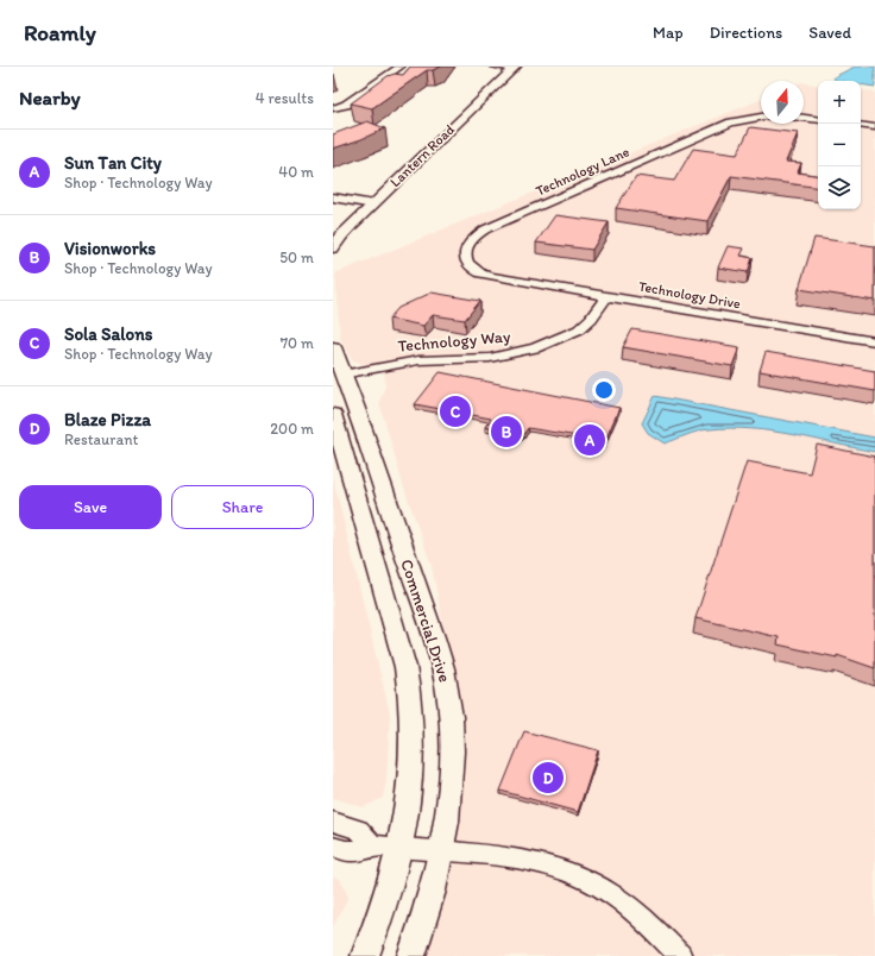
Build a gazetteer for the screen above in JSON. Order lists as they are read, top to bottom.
{
  "streets": {
    "street": [
      "Lantern Road",
      "Technology Lane",
      "Technology Drive",
      "Technology Way",
      "Commercial Drive"
    ]
  },
  "crossings": [
    ["Technology Lane", "Technology Drive"],
    ["Technology Drive", "Technology Way"],
    ["Technology Way", "Commercial Drive"]
  ],
  "north": "top",
  "page": {
    "header": "Roamly",
    "nav": ["Map", "Directions", "Saved"],
    "heading": ["Nearby", "4 results"],
    "map_buttons": ["+", "−"],
    "list": [
      {
        "mark": "A",
        "name": "Sun Tan City",
        "note": "Shop · Technology Way",
        "value": "40 m"
      },
      {
        "mark": "B",
        "name": "Visionworks",
        "note": "Shop · Technology Way",
        "value": "50 m"
      },
      {
        "mark": "C",
        "name": "Sola Salons",
        "note": "Shop · Technology Way",
        "value": "70 m"
      },
      {
        "mark": "D",
        "name": "Blaze Pizza",
        "note": "Restaurant",
        "value": "200 m"
      }
    ],
    "pins": [
      "C",
      "B",
      "A",
      "D"
    ],
    "buttons": ["Save", "Share"]
  }
}
